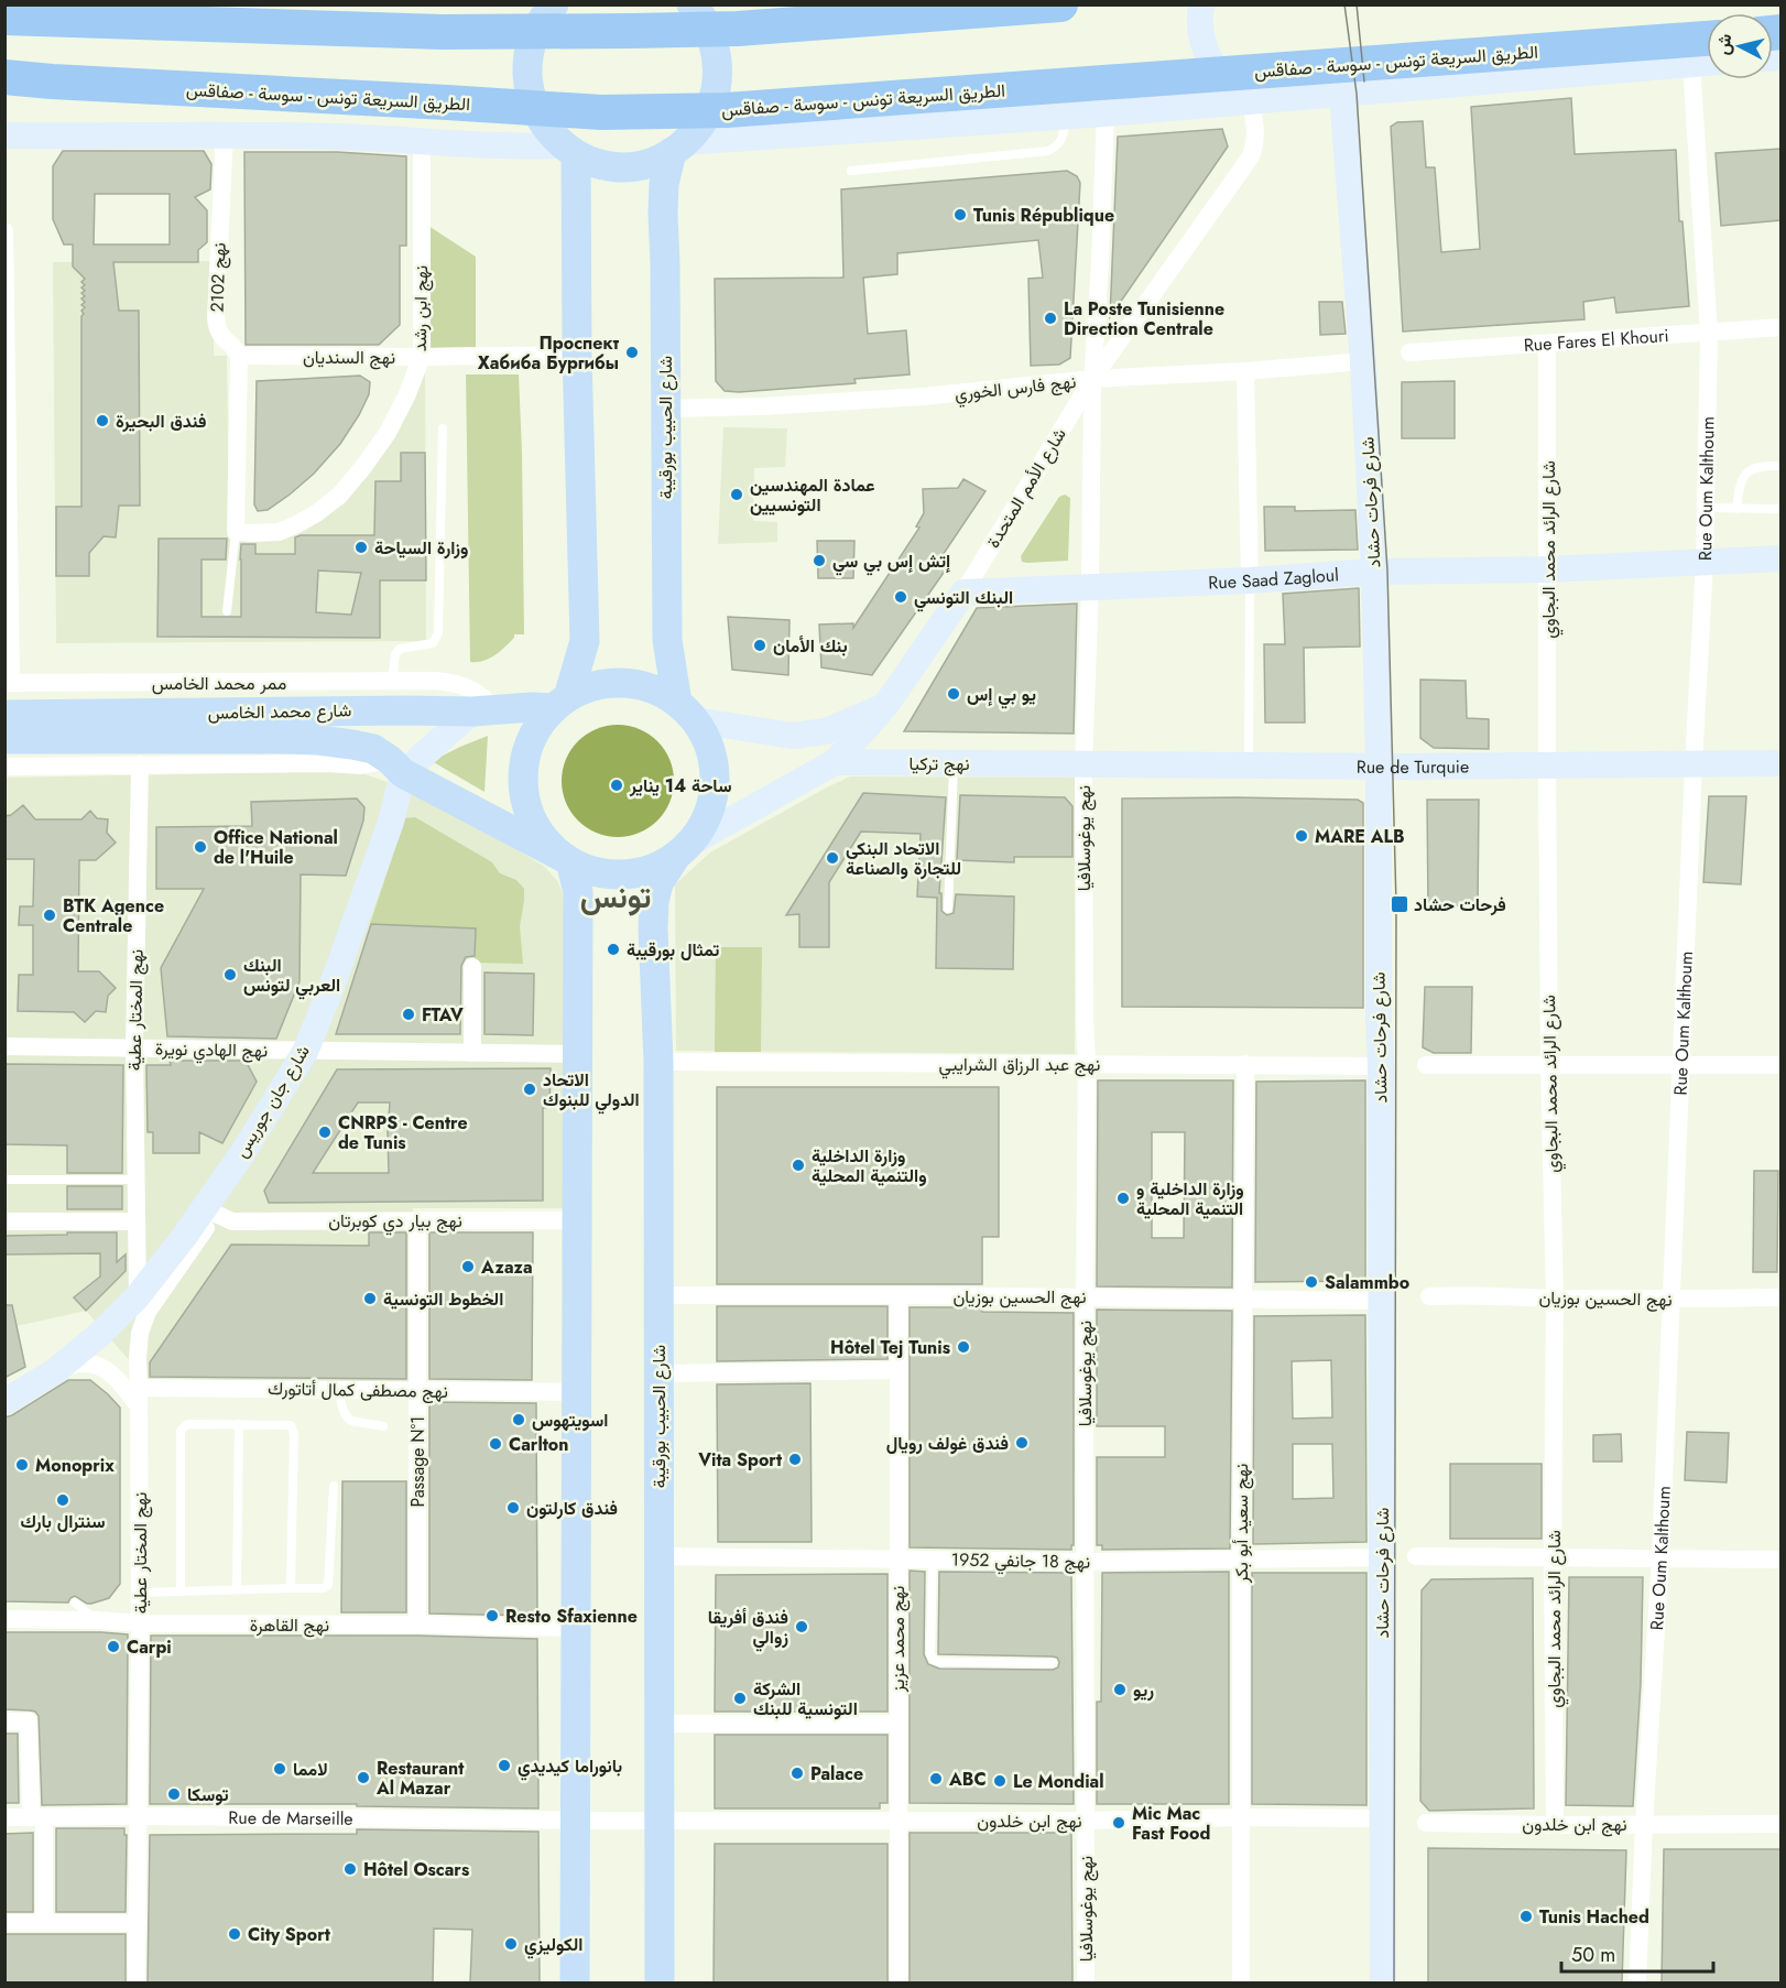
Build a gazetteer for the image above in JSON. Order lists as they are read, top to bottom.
{
  "streets": {
    "highway": ["الطريق السريعة تونس - سوسة - صفاقس"],
    "main road": ["شارع الحبيب بورقيبة", "شارع محمد الخامس"],
    "street": [
      "نهج 2102",
      "نهج ابن رشد",
      "Rue Fares El Khouri",
      "نهج السنديان",
      "نهج فارس الخوري",
      "شارع الأمم المتحدة",
      "Rue Oum Kalthoum",
      "شارع فرحات حشاد",
      "شارع الرائد محمد البجاوي",
      "Rue Saad Zagloul",
      "ممر محمد الخامس",
      "نهج تركيا",
      "Rue de Turquie",
      "نهج يوغوسلافيا",
      "نهج المختار عطية",
      "نهج الهادي نويرة",
      "نهج عبد الرزاق الشرايبي",
      "شارع جان جوريس",
      "نهج بيار دي كوبرتان",
      "نهج الحسين بوزيان",
      "نهج مصطفى كمال أتاتورك",
      "Passage N°1",
      "نهج سعيد أبو بكر",
      "نهج 18 جانفي 1952",
      "نهج القاهرة",
      "نهج محمد عزيز",
      "Rue de Marseille",
      "نهج ابن خلدون"
    ]
  },
  "crossings": [
    ["نهج 2102", "نهج السنديان"],
    ["نهج ابن رشد", "نهج السنديان"],
    ["Rue Fares El Khouri", "Rue Oum Kalthoum"],
    ["Rue Fares El Khouri", "شارع الرائد محمد البجاوي"],
    ["نهج فارس الخوري", "شارع الحبيب بورقيبة"],
    ["نهج فارس الخوري", "شارع الأمم المتحدة"],
    ["نهج فارس الخوري", "شارع فرحات حشاد"],
    ["نهج فارس الخوري", "نهج يوغوسلافيا"],
    ["شارع الحبيب بورقيبة", "شارع محمد الخامس"],
    ["شارع الحبيب بورقيبة", "نهج عبد الرزاق الشرايبي"],
    ["شارع الحبيب بورقيبة", "نهج الحسين بوزيان"],
    ["شارع الحبيب بورقيبة", "نهج 18 جانفي 1952"],
    ["شارع الحبيب بورقيبة", "Rue de Marseille"],
    ["شارع الحبيب بورقيبة", "نهج ابن خلدون"],
    ["شارع الأمم المتحدة", "Rue Saad Zagloul"],
    ["شارع الأمم المتحدة", "نهج تركيا"],
    ["شارع الأمم المتحدة", "نهج يوغوسلافيا"],
    ["Rue Oum Kalthoum", "Rue Saad Zagloul"],
    ["Rue Oum Kalthoum", "Rue de Turquie"],
    ["Rue Oum Kalthoum", "نهج الحسين بوزيان"],
    ["Rue Oum Kalthoum", "نهج ابن خلدون"],
    ["شارع فرحات حشاد", "Rue Saad Zagloul"],
    ["شارع فرحات حشاد", "Rue de Turquie"],
    ["شارع فرحات حشاد", "نهج عبد الرزاق الشرايبي"],
    ["شارع فرحات حشاد", "نهج الحسين بوزيان"],
    ["شارع فرحات حشاد", "نهج 18 جانفي 1952"],
    ["شارع فرحات حشاد", "نهج ابن خلدون"],
    ["شارع الرائد محمد البجاوي", "Rue Saad Zagloul"],
    ["شارع الرائد محمد البجاوي", "Rue de Turquie"],
    ["شارع الرائد محمد البجاوي", "نهج الحسين بوزيان"],
    ["شارع الرائد محمد البجاوي", "نهج ابن خلدون"],
    ["Rue Saad Zagloul", "نهج يوغوسلافيا"],
    ["ممر محمد الخامس", "شارع محمد الخامس"],
    ["شارع محمد الخامس", "شارع جان جوريس"],
    ["نهج تركيا", "Rue de Turquie"],
    ["Rue de Turquie", "نهج يوغوسلافيا"],
    ["نهج يوغوسلافيا", "نهج عبد الرزاق الشرايبي"],
    ["نهج يوغوسلافيا", "نهج الحسين بوزيان"],
    ["نهج يوغوسلافيا", "نهج 18 جانفي 1952"],
    ["نهج يوغوسلافيا", "نهج ابن خلدون"],
    ["نهج المختار عطية", "نهج الهادي نويرة"],
    ["نهج المختار عطية", "شارع جان جوريس"],
    ["نهج المختار عطية", "نهج بيار دي كوبرتان"],
    ["نهج المختار عطية", "نهج مصطفى كمال أتاتورك"],
    ["نهج المختار عطية", "نهج القاهرة"],
    ["نهج المختار عطية", "Rue de Marseille"],
    ["نهج الهادي نويرة", "شارع جان جوريس"],
    ["نهج عبد الرزاق الشرايبي", "نهج سعيد أبو بكر"],
    ["نهج بيار دي كوبرتان", "Passage N°1"],
    ["نهج الحسين بوزيان", "نهج سعيد أبو بكر"],
    ["نهج الحسين بوزيان", "نهج محمد عزيز"],
    ["نهج مصطفى كمال أتاتورك", "Passage N°1"],
    ["Passage N°1", "نهج القاهرة"],
    ["نهج سعيد أبو بكر", "نهج 18 جانفي 1952"],
    ["نهج سعيد أبو بكر", "نهج ابن خلدون"],
    ["نهج 18 جانفي 1952", "نهج محمد عزيز"],
    ["نهج محمد عزيز", "نهج ابن خلدون"],
    ["Rue de Marseille", "نهج ابن خلدون"]
  ],
  "districts": ["تونس"],
  "places": {
    "other": [
      "Tunis République",
      "La Poste Tunisienne Direction Centrale",
      "Проспект Хабиба Бургибы",
      "فندق البحيرة",
      "عمادة المهندسين التونسيين",
      "وزارة السياحة",
      "إتش إس بي سي",
      "البنك التونسي",
      "بنك الأمان",
      "يو بي إس",
      "ساحة 14 يناير",
      "MARE ALB",
      "Office National de l'Huile",
      "الاتحاد البنكي للتجارة والصناعة",
      "BTK Agence Centrale",
      "تمثال بورقيبة",
      "البنك العربي لتونس",
      "FTAV",
      "الاتحاد الدولي للبنوك",
      "CNRPS - Centre de Tunis",
      "وزارة الداخلية والتنمية المحلية",
      "وزارة الداخلية و التنمية المحلية",
      "Azaza",
      "Salammbo",
      "الخطوط التونسية",
      "Hôtel Tej Tunis",
      "اسويتهوس",
      "فندق غولف رويال",
      "Carlton",
      "Vita Sport",
      "Monoprix",
      "سنترال بارك",
      "فندق كارلتون",
      "Resto Sfaxienne",
      "فندق أفريقا زوالي",
      "Carpi",
      "ريو",
      "الشركة التونسية للبنك",
      "بانوراما كيديدي",
      "لامما",
      "Palace",
      "Restaurant Al Mazar",
      "ABC",
      "Le Mondial",
      "توسكا",
      "Mic Mac Fast Food",
      "Hôtel Oscars",
      "Tunis Hached",
      "City Sport",
      "الكوليزي"
    ],
    "transit": ["فرحات حشاد"]
  },
  "scale_bar": "50 m",
  "north": "left"
}
